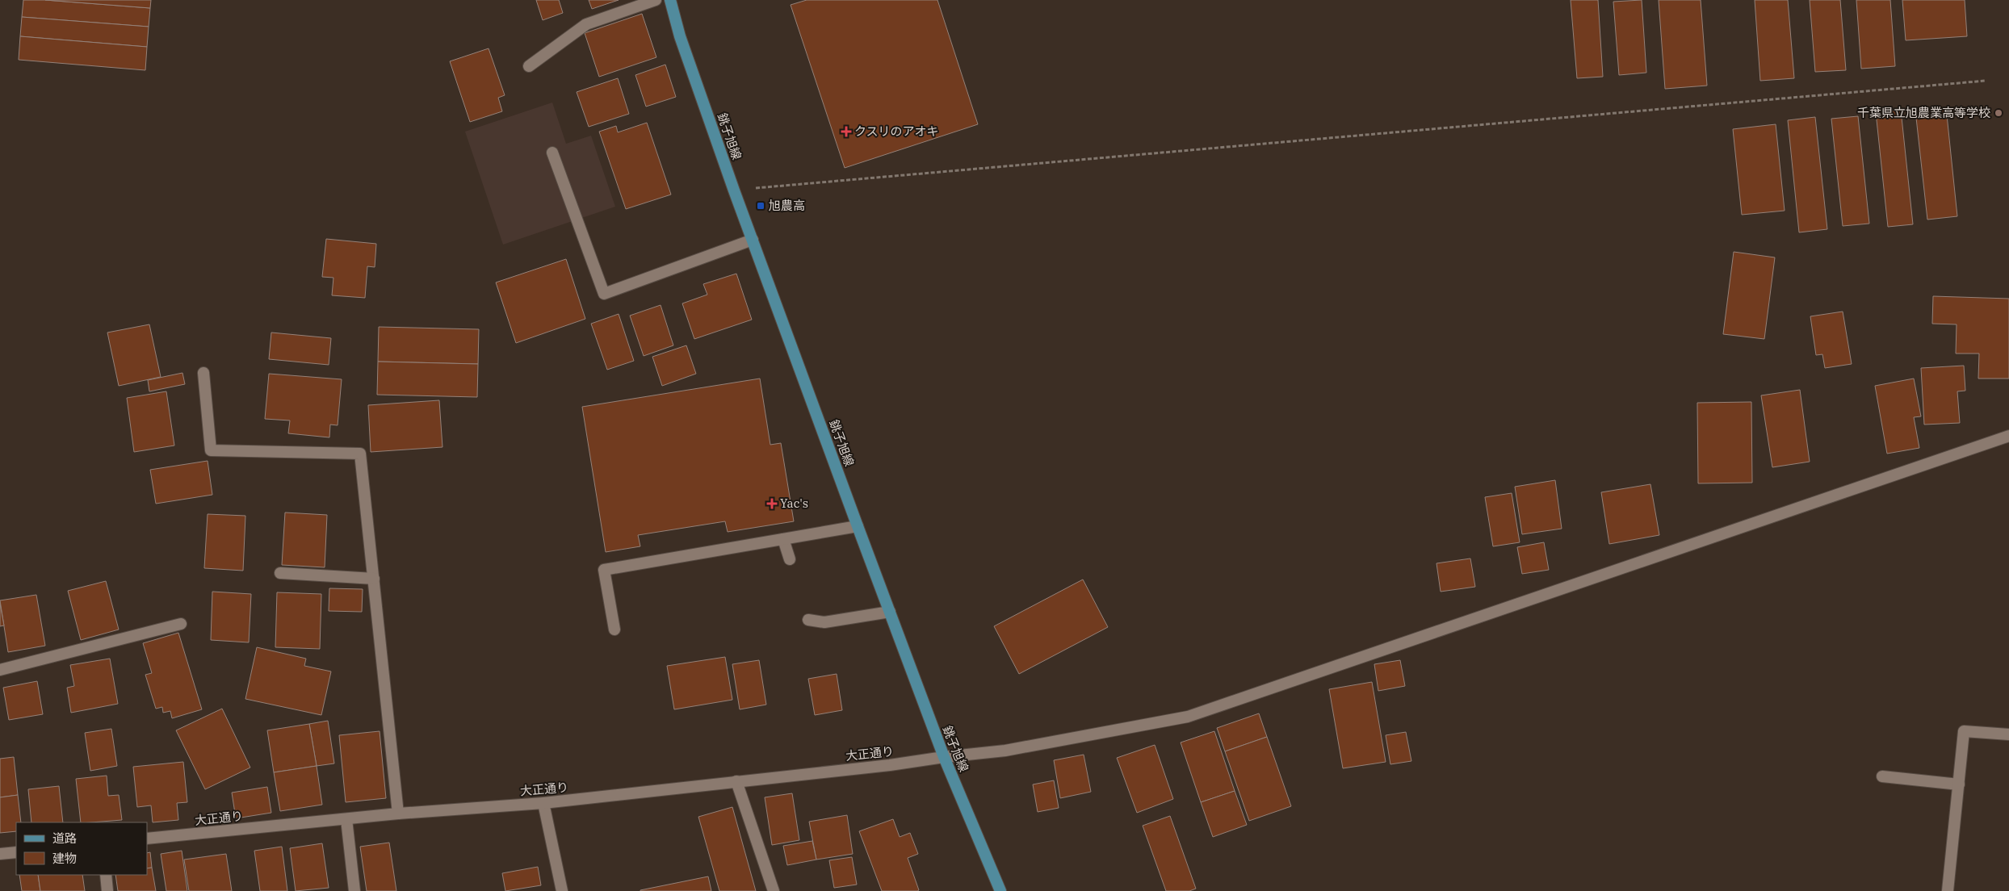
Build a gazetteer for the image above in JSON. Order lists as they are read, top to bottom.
{
  "streets": {
    "main road": ["銚子旭線"],
    "street": ["大正通り"]
  },
  "crossings": [
    ["銚子旭線", "大正通り"]
  ],
  "places": {
    "other": ["千葉県立旭農業高等学校"],
    "health": ["クスリのアオキ", "Yac's"],
    "transit": ["旭農高"]
  },
  "legend": ["道路", "建物"]
}
